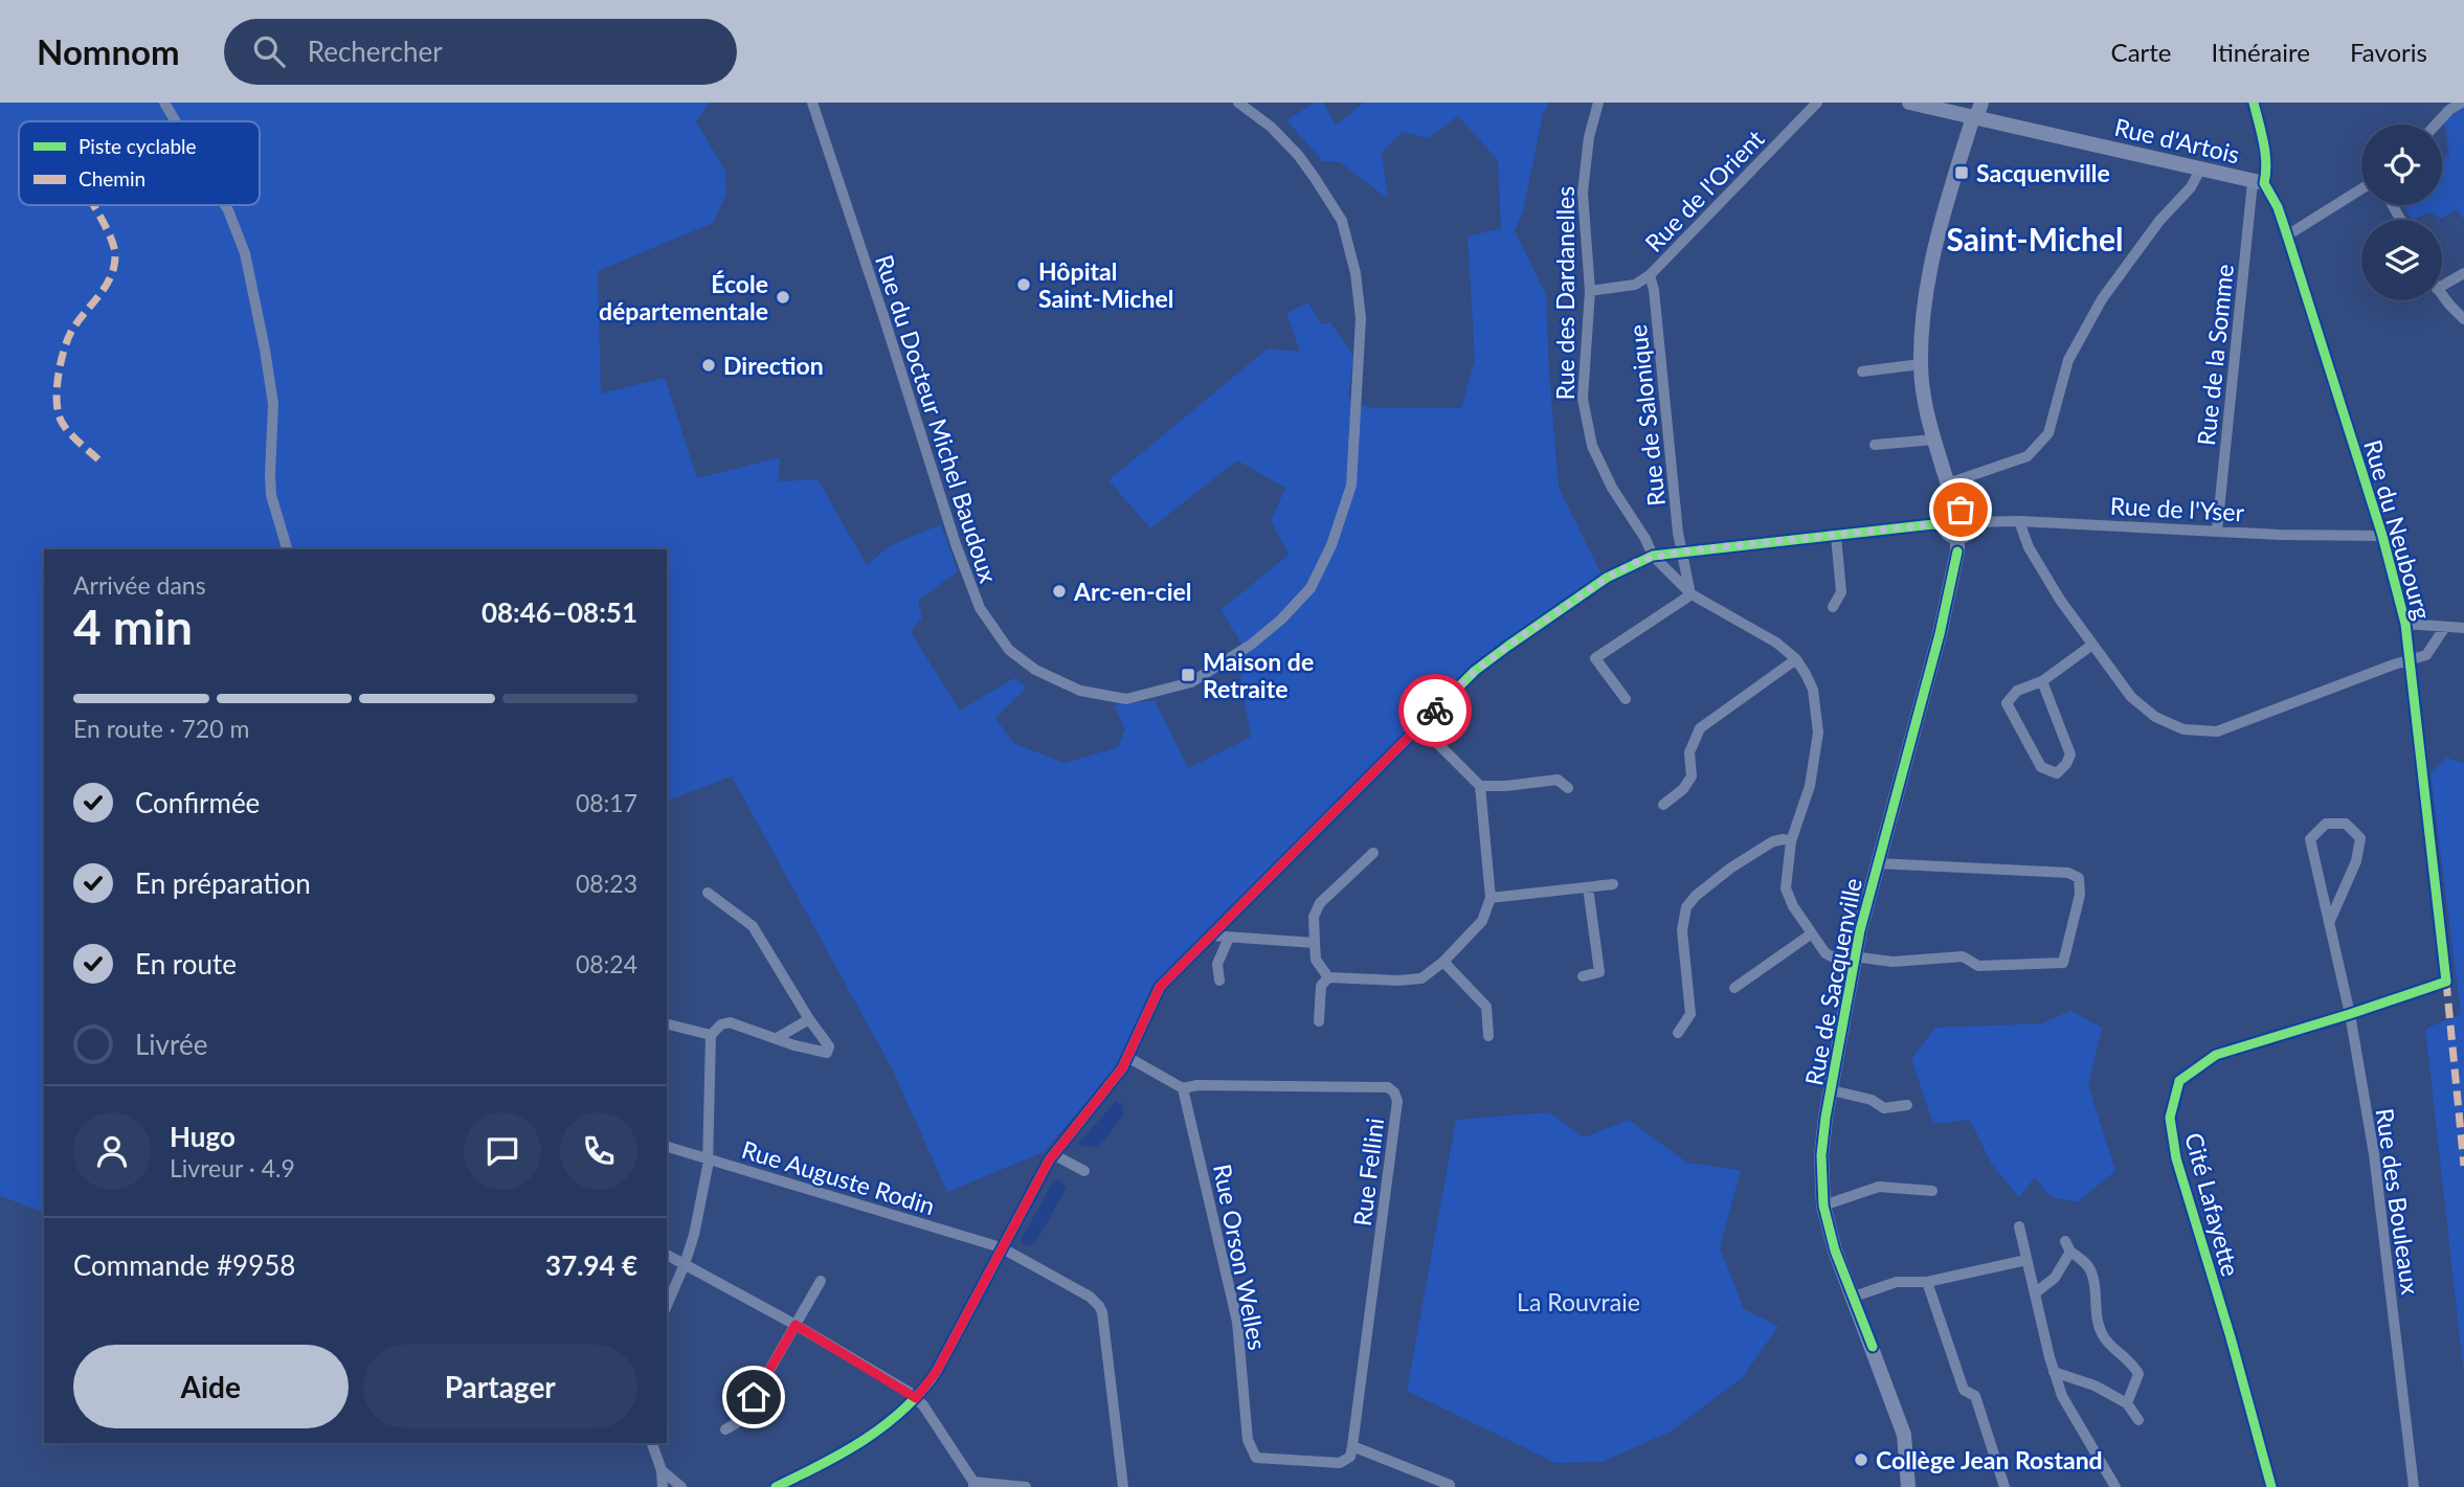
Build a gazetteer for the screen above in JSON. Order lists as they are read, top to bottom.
{
  "streets": {
    "street": [
      "Rue d'Artois",
      "Rue de l'Orient",
      "Rue des Dardanelles",
      "Rue de la Somme",
      "Rue de Salonique",
      "Rue du Docteur Michel Baudoux",
      "Rue de l'Yser",
      "Rue du Neubourg",
      "Rue de Sacquenville",
      "Rue Fellini",
      "Rue Auguste Rodin",
      "Rue des Bouleaux",
      "Cité Lafayette",
      "Rue Orson Welles"
    ]
  },
  "crossings": [
    ["Rue d'Artois", "Rue de la Somme"],
    ["Rue d'Artois", "Rue du Neubourg"],
    ["Rue de l'Orient", "Rue de Salonique"],
    ["Rue des Dardanelles", "Rue de Salonique"],
    ["Rue de la Somme", "Rue de l'Yser"],
    ["Rue de la Somme", "Rue du Neubourg"],
    ["Rue de l'Yser", "Rue du Neubourg"],
    ["Rue de l'Yser", "Rue de Sacquenville"],
    ["Rue du Neubourg", "Cité Lafayette"],
    ["Rue Fellini", "Rue Orson Welles"],
    ["Rue des Bouleaux", "Cité Lafayette"]
  ],
  "districts": ["Saint-Michel"],
  "parks": ["La Rouvraie"],
  "places": {
    "transit": ["Sacquenville", "Maison de Retraite"],
    "other": [
      "Hôpital Saint-Michel",
      "École départementale",
      "Direction",
      "Arc-en-ciel",
      "Collège Jean Rostand"
    ]
  },
  "legend": ["Piste cyclable", "Chemin"],
  "page": {
    "header": "Nomnom",
    "search": "Rechercher",
    "nav": ["Carte", "Itinéraire", "Favoris"],
    "heading": ["4 min", "Arrivée dans", "08:46–08:51"],
    "panel": [
      "Hugo",
      "Livreur · 4.9",
      "Commande #9958",
      "37.94 €"
    ],
    "bar": "En route · 720 m",
    "list": [
      ["Confirmée", "08:17"],
      ["En préparation", "08:23"],
      ["En route", "08:24"],
      "Livrée"
    ],
    "buttons": ["Aide", "Partager"]
  }
}
